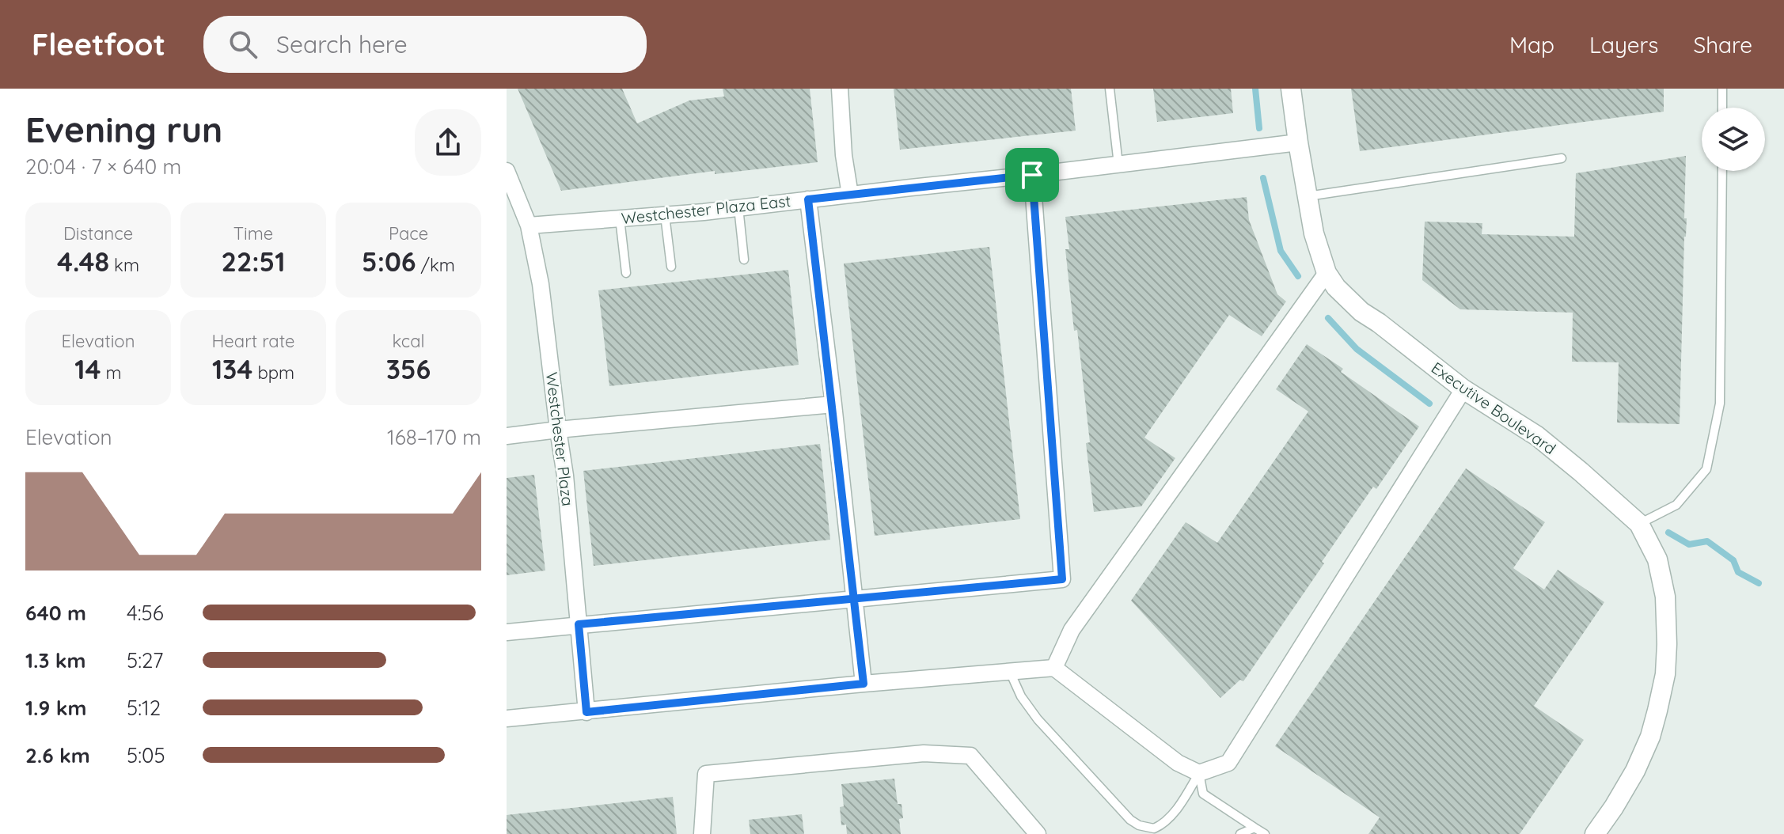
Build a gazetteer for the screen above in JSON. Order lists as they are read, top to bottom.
{
  "streets": {
    "street": ["Westchester Plaza East", "Executive Boulevard", "Westchester Plaza"]
  },
  "crossings": [
    ["Westchester Plaza East", "Executive Boulevard"],
    ["Westchester Plaza East", "Westchester Plaza"]
  ],
  "page": {
    "header": "Fleetfoot",
    "search": "Search here",
    "nav": ["Map", "Layers", "Share"],
    "heading": ["Evening run", "20:04 · 7 × 640 m"],
    "stats": [
      ["Distance", "4.48 km"],
      ["Time", "22:51"],
      ["Pace", "5:06 /km"],
      ["Elevation", "14 m"],
      ["Heart rate", "134 bpm"],
      ["kcal", "356"]
    ],
    "chart": ["Elevation", "168–170 m"],
    "list": [
      {
        "name": "640 m",
        "note": "4:56"
      },
      {
        "name": "1.3 km",
        "note": "5:27"
      },
      {
        "name": "1.9 km",
        "note": "5:12"
      },
      {
        "name": "2.6 km",
        "note": "5:05"
      }
    ]
  }
}
